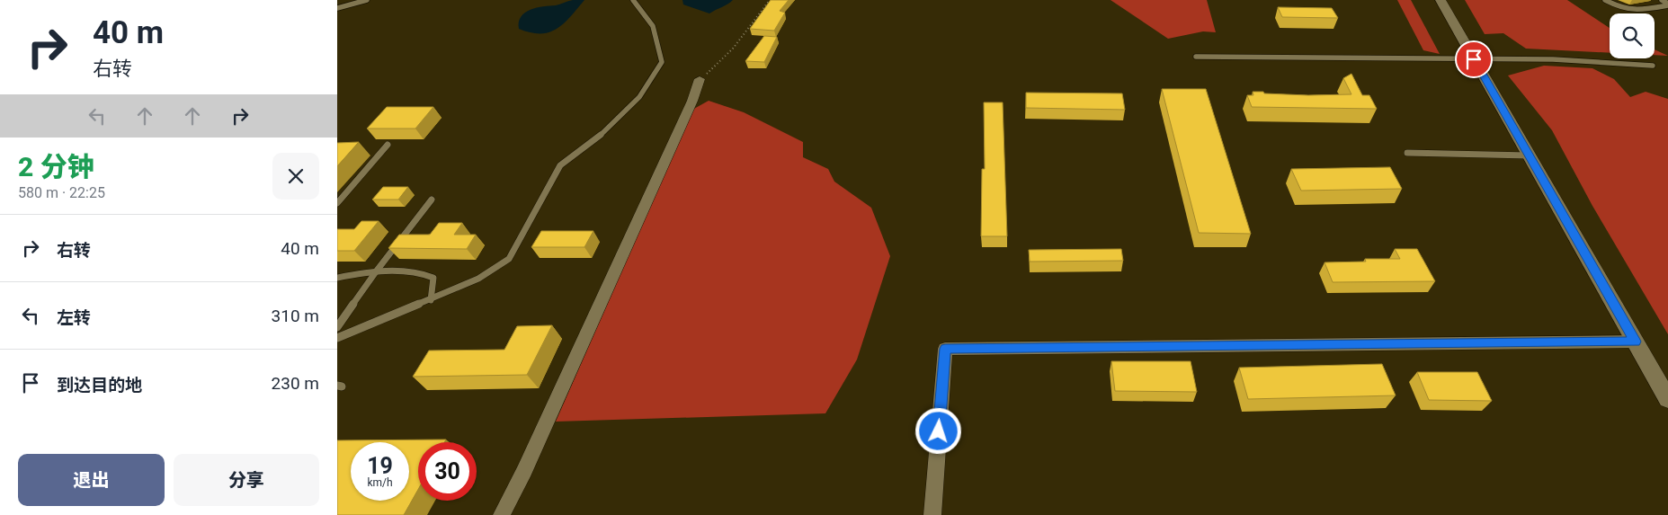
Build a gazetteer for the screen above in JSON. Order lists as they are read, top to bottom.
{
  "page": {
    "turn": ["40 m", "右转"],
    "heading": ["2 分钟", "580 m · 22:25"],
    "list": [
      {
        "name": "右转",
        "value": "40 m"
      },
      {
        "name": "左转",
        "value": "310 m"
      },
      {
        "name": "到达目的地",
        "value": "230 m"
      }
    ],
    "speed": "19 km/h",
    "limit": "30",
    "buttons": ["退出", "分享"]
  }
}
